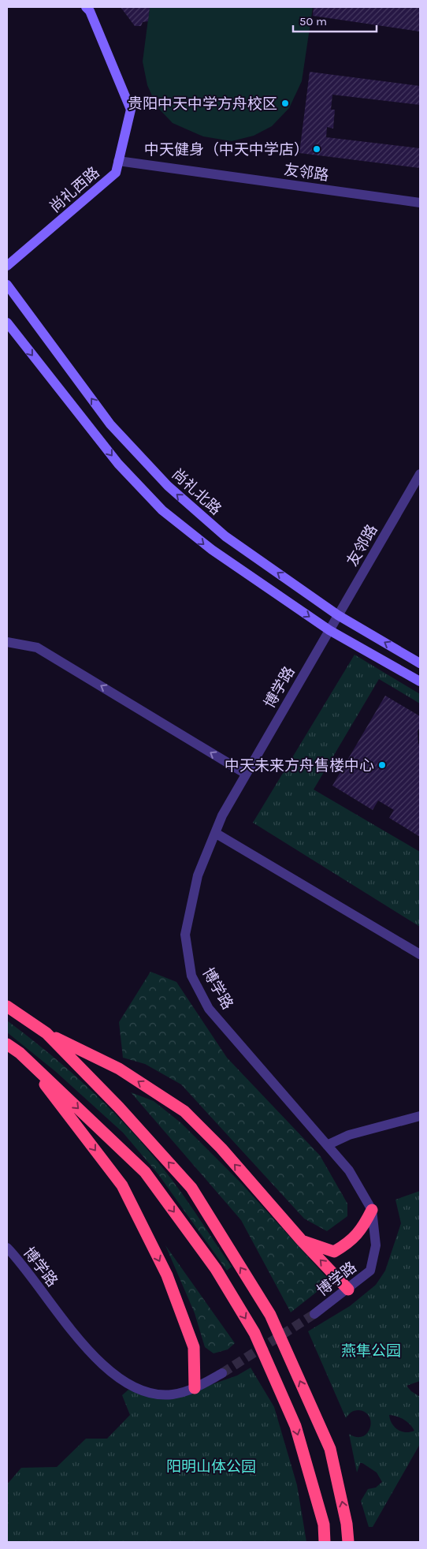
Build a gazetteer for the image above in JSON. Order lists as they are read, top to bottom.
{
  "streets": {
    "street": [
      "友邻路",
      "尚礼西路",
      "尚礼北路",
      "博学路"
    ]
  },
  "crossings": [
    ["友邻路", "尚礼西路"],
    ["友邻路", "尚礼北路"],
    ["友邻路", "博学路"]
  ],
  "parks": ["燕隼公园", "阳明山体公园"],
  "places": ["贵阳中天中学方舟校区", "中天健身（中天中学店）", "中天未来方舟售楼中心"],
  "scale_bar": "50 m"
}
